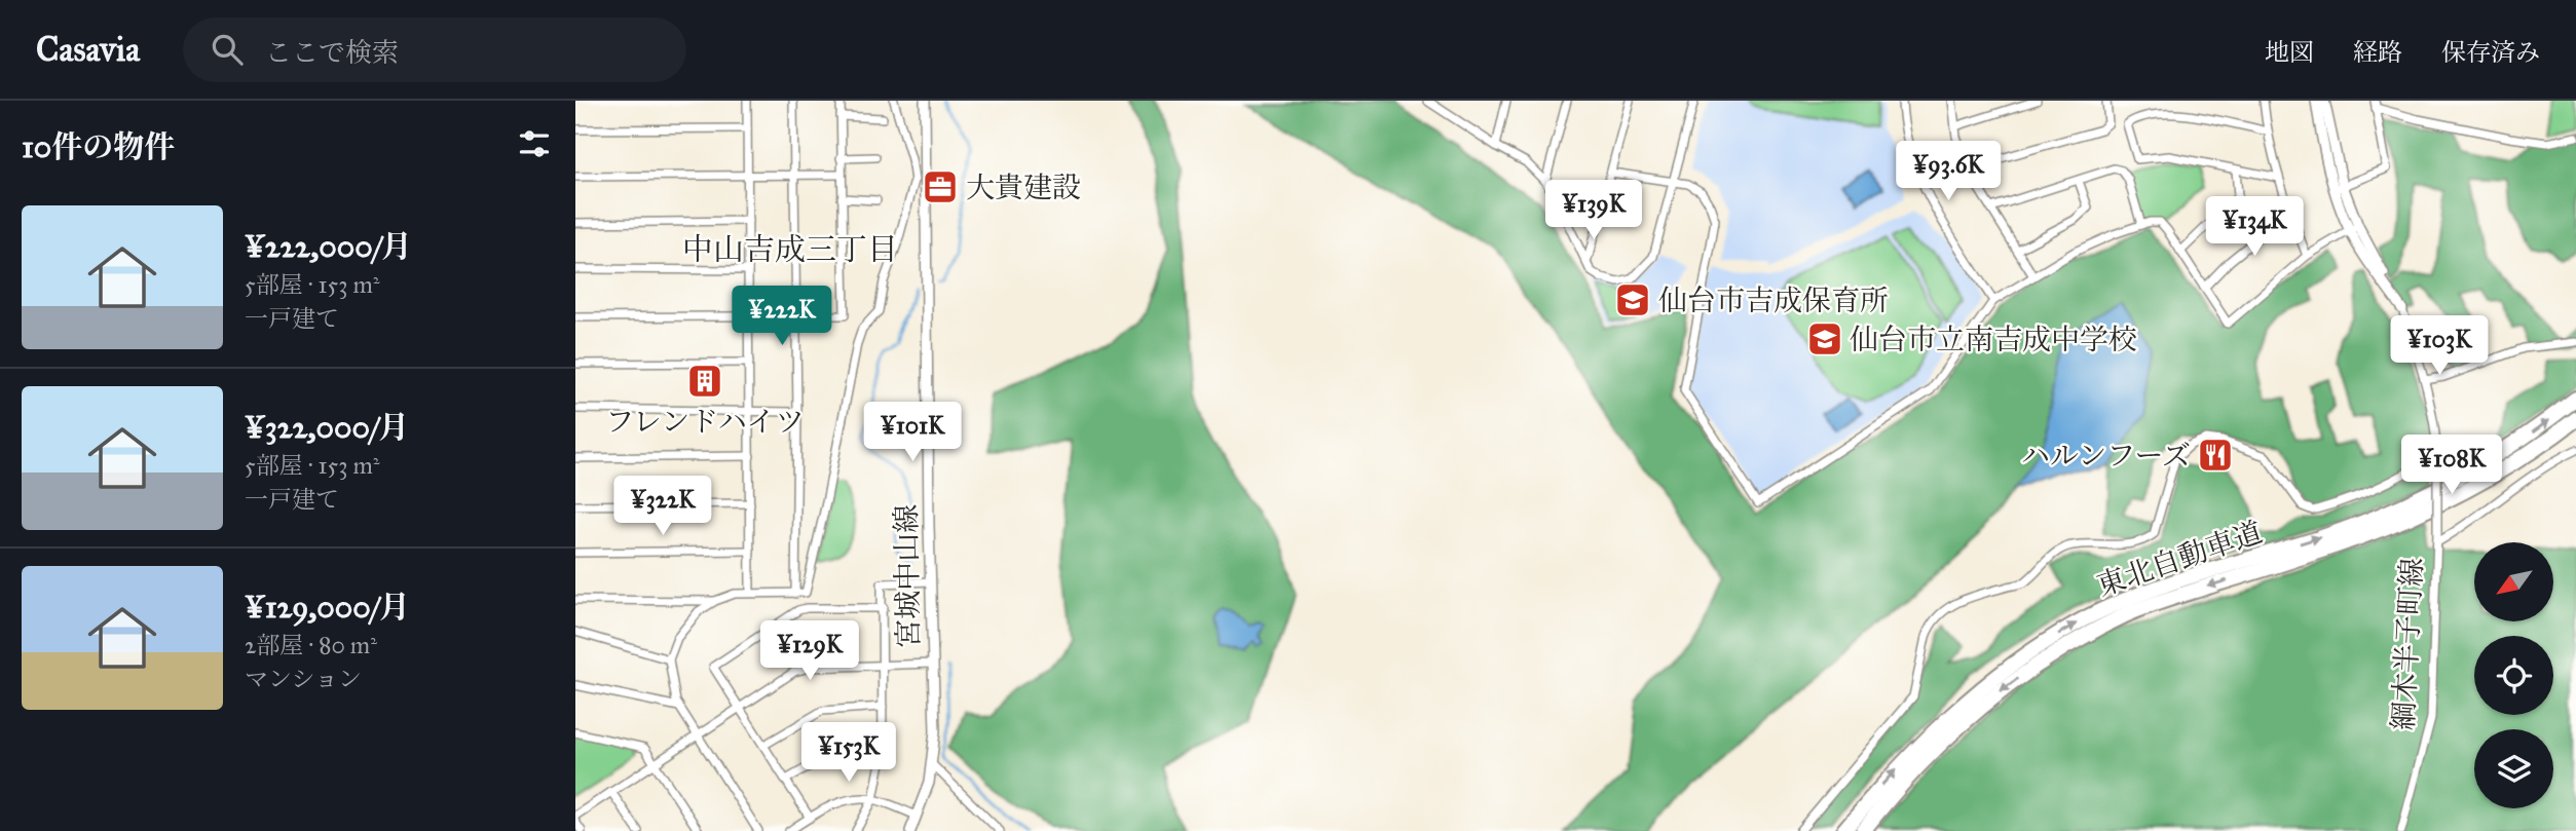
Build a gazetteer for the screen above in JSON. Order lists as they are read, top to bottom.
{
  "streets": {
    "highway": ["東北自動車道"],
    "street": ["宮城中山線", "綱木半子町線"]
  },
  "districts": ["中山吉成三丁目"],
  "places": {
    "office": ["大貴建設"],
    "school or university": ["仙台市吉成保育所", "仙台市立南吉成中学校"],
    "building": ["フレンドハイツ"],
    "restaurant": ["ハルンフーズ"]
  },
  "north": "bottom left",
  "page": {
    "header": "Casavia",
    "search": "ここで検索",
    "nav": ["地図", "経路", "保存済み"],
    "heading": "10件の物件",
    "price": [
      "¥93.6K",
      "¥139K",
      "¥134K",
      "¥222K",
      "¥103K",
      "¥101K",
      "¥108K",
      "¥322K",
      "¥129K",
      "¥153K"
    ],
    "list": [
      {
        "name": "¥222,000/月",
        "note": "5部屋 · 153 m² · 一戸建て"
      },
      {
        "name": "¥322,000/月",
        "note": "5部屋 · 153 m² · 一戸建て"
      },
      {
        "name": "¥129,000/月",
        "note": "2部屋 · 80 m² · マンション"
      }
    ]
  }
}
